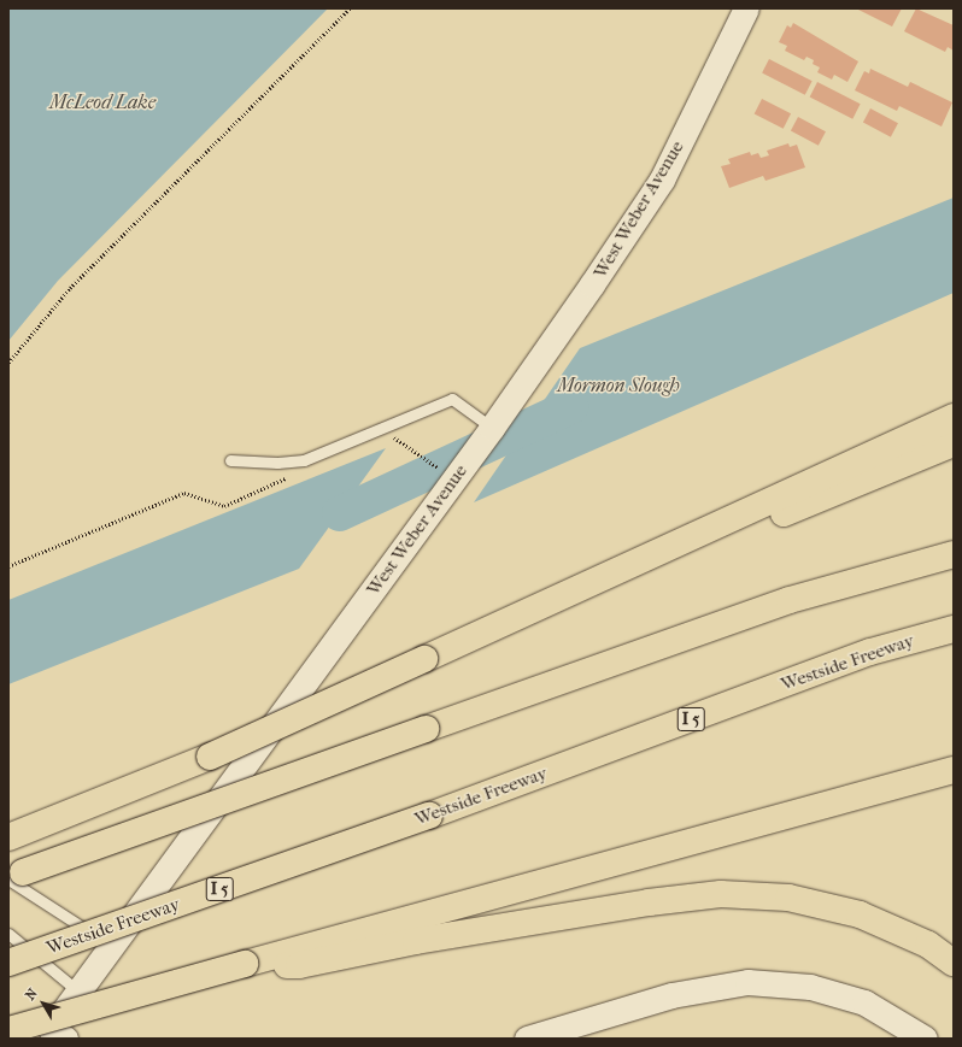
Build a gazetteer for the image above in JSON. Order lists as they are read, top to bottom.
{
  "streets": {
    "highway": ["Westside Freeway", "I 5"],
    "street": ["West Weber Avenue"]
  },
  "water": ["McLeod Lake", "Mormon Slough"],
  "north": "top left"
}
